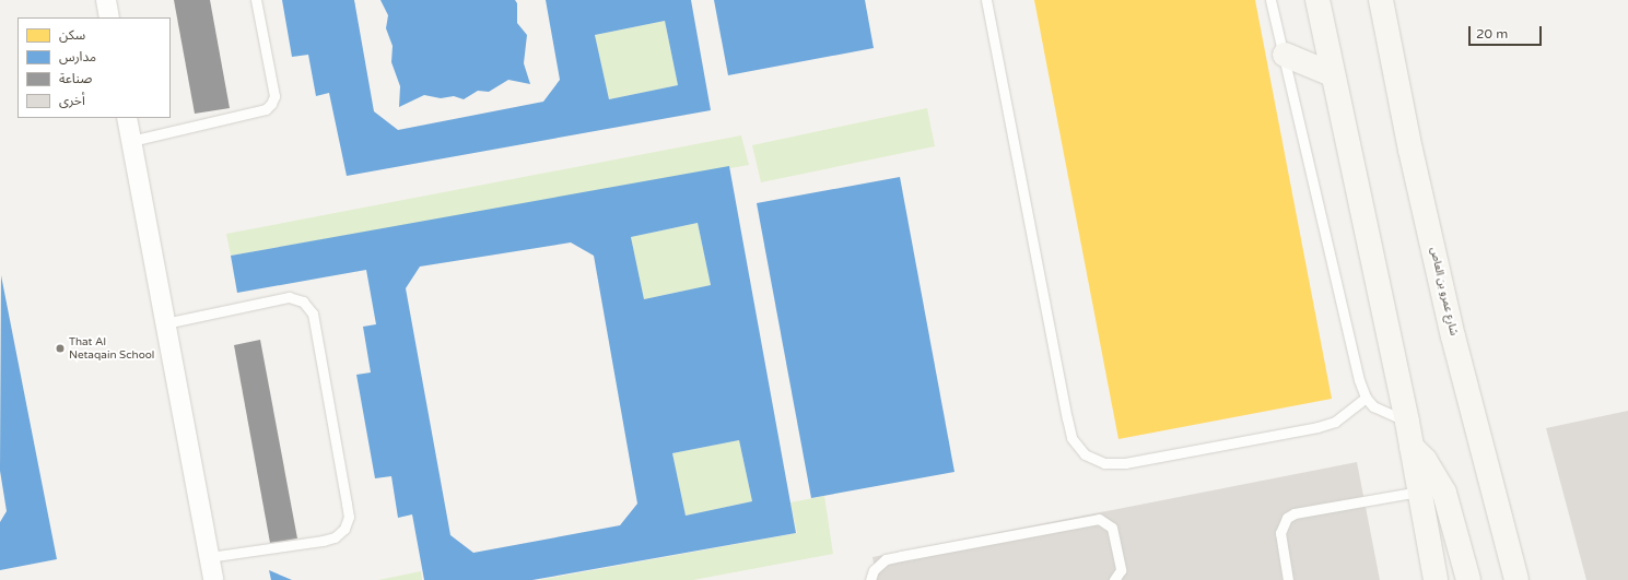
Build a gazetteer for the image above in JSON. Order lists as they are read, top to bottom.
{
  "streets": {
    "main road": ["شارع عمرو بن العاص"]
  },
  "places": ["That Al Netaqain School"],
  "legend": [
    "سكن",
    "مدارس",
    "صناعة",
    "أخرى"
  ],
  "scale_bar": "20 m"
}
